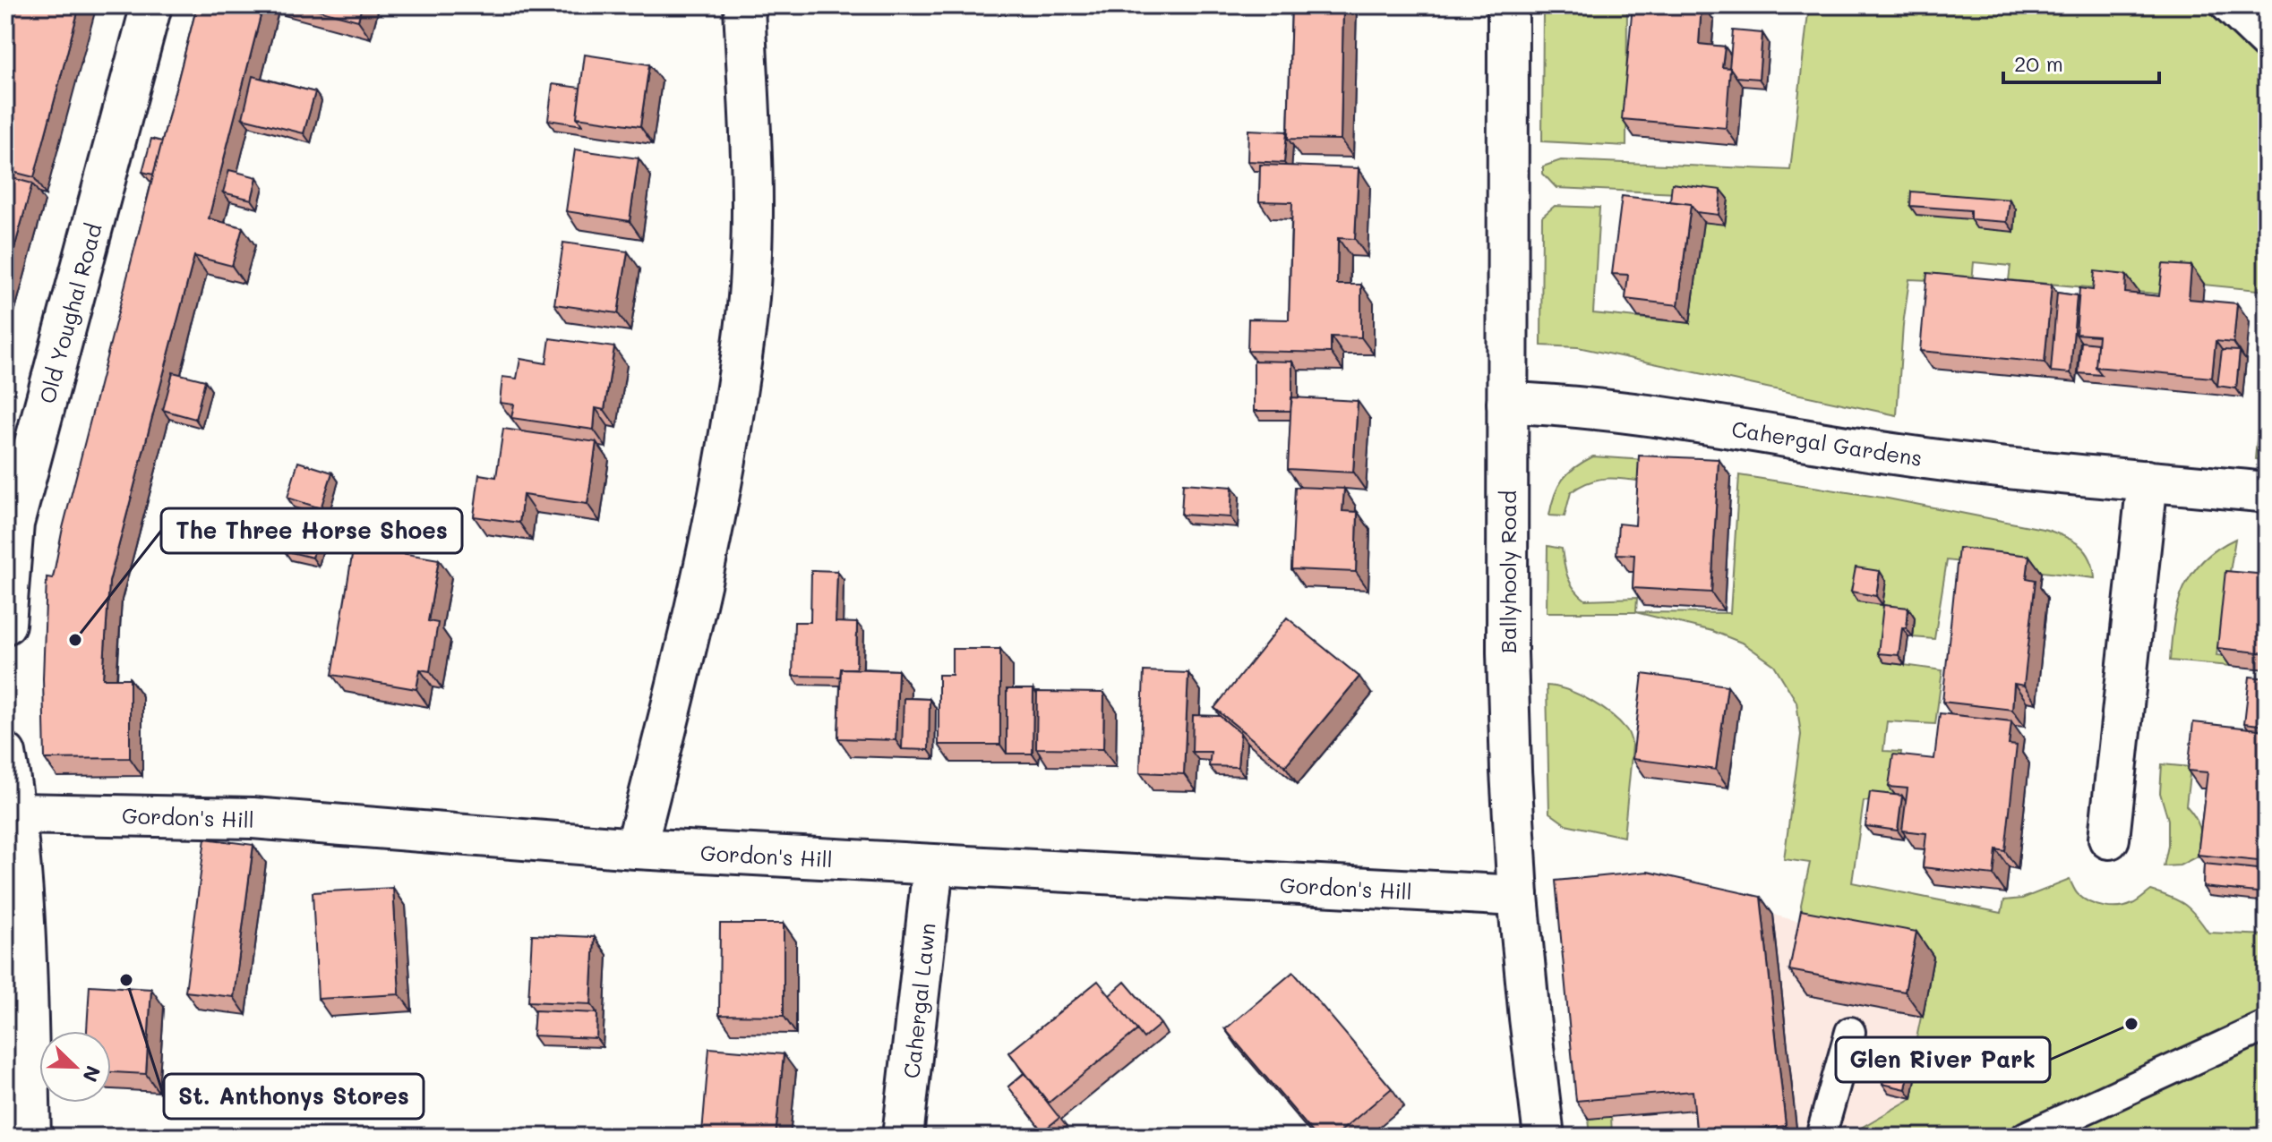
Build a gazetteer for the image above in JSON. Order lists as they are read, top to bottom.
{
  "streets": {
    "street": [
      "Old Youghal Road",
      "Cahergal Gardens",
      "Ballyhooly Road",
      "Gordon's Hill",
      "Cahergal Lawn"
    ]
  },
  "crossings": [
    ["Cahergal Gardens", "Ballyhooly Road"],
    ["Ballyhooly Road", "Gordon's Hill"],
    ["Gordon's Hill", "Cahergal Lawn"]
  ],
  "places": ["The Three Horse Shoes", "St. Anthonys Stores", "Glen River Park"],
  "scale_bar": "20 m",
  "north": "bottom right"
}
